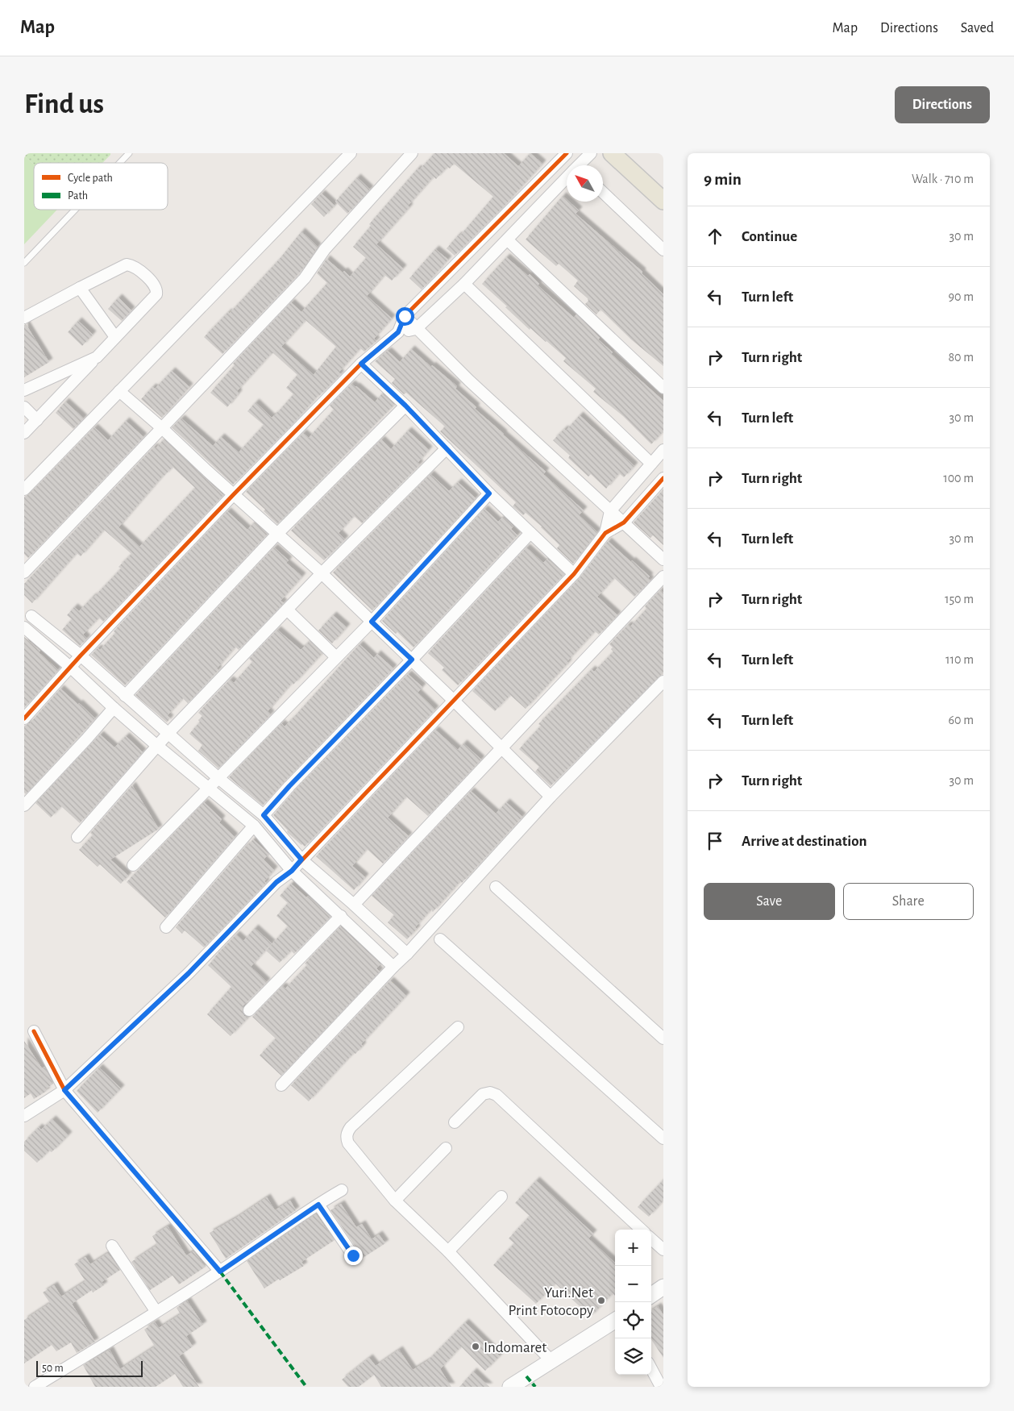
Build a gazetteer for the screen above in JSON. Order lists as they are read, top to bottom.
{
  "places": ["Yuri.Net Print Fotocopy", "Indomaret"],
  "legend": ["Cycle path", "Path"],
  "scale_bar": "50 m",
  "north": "top left",
  "page": {
    "header": "Map",
    "nav": ["Map", "Directions", "Saved"],
    "buttons": [
      "Directions",
      ["Save", "Share"]
    ],
    "title": "Find us",
    "heading": ["9 min", "Walk · 710 m"],
    "list": [
      ["Continue", "30 m"],
      ["Turn left", "90 m"],
      ["Turn right", "80 m"],
      ["Turn left", "30 m"],
      ["Turn right", "100 m"],
      ["Turn left", "30 m"],
      ["Turn right", "150 m"],
      ["Turn left", "110 m"],
      ["Turn left", "60 m"],
      ["Turn right", "30 m"],
      "Arrive at destination"
    ],
    "map_buttons": ["+", "−"],
    "scale": "50 m"
  }
}
